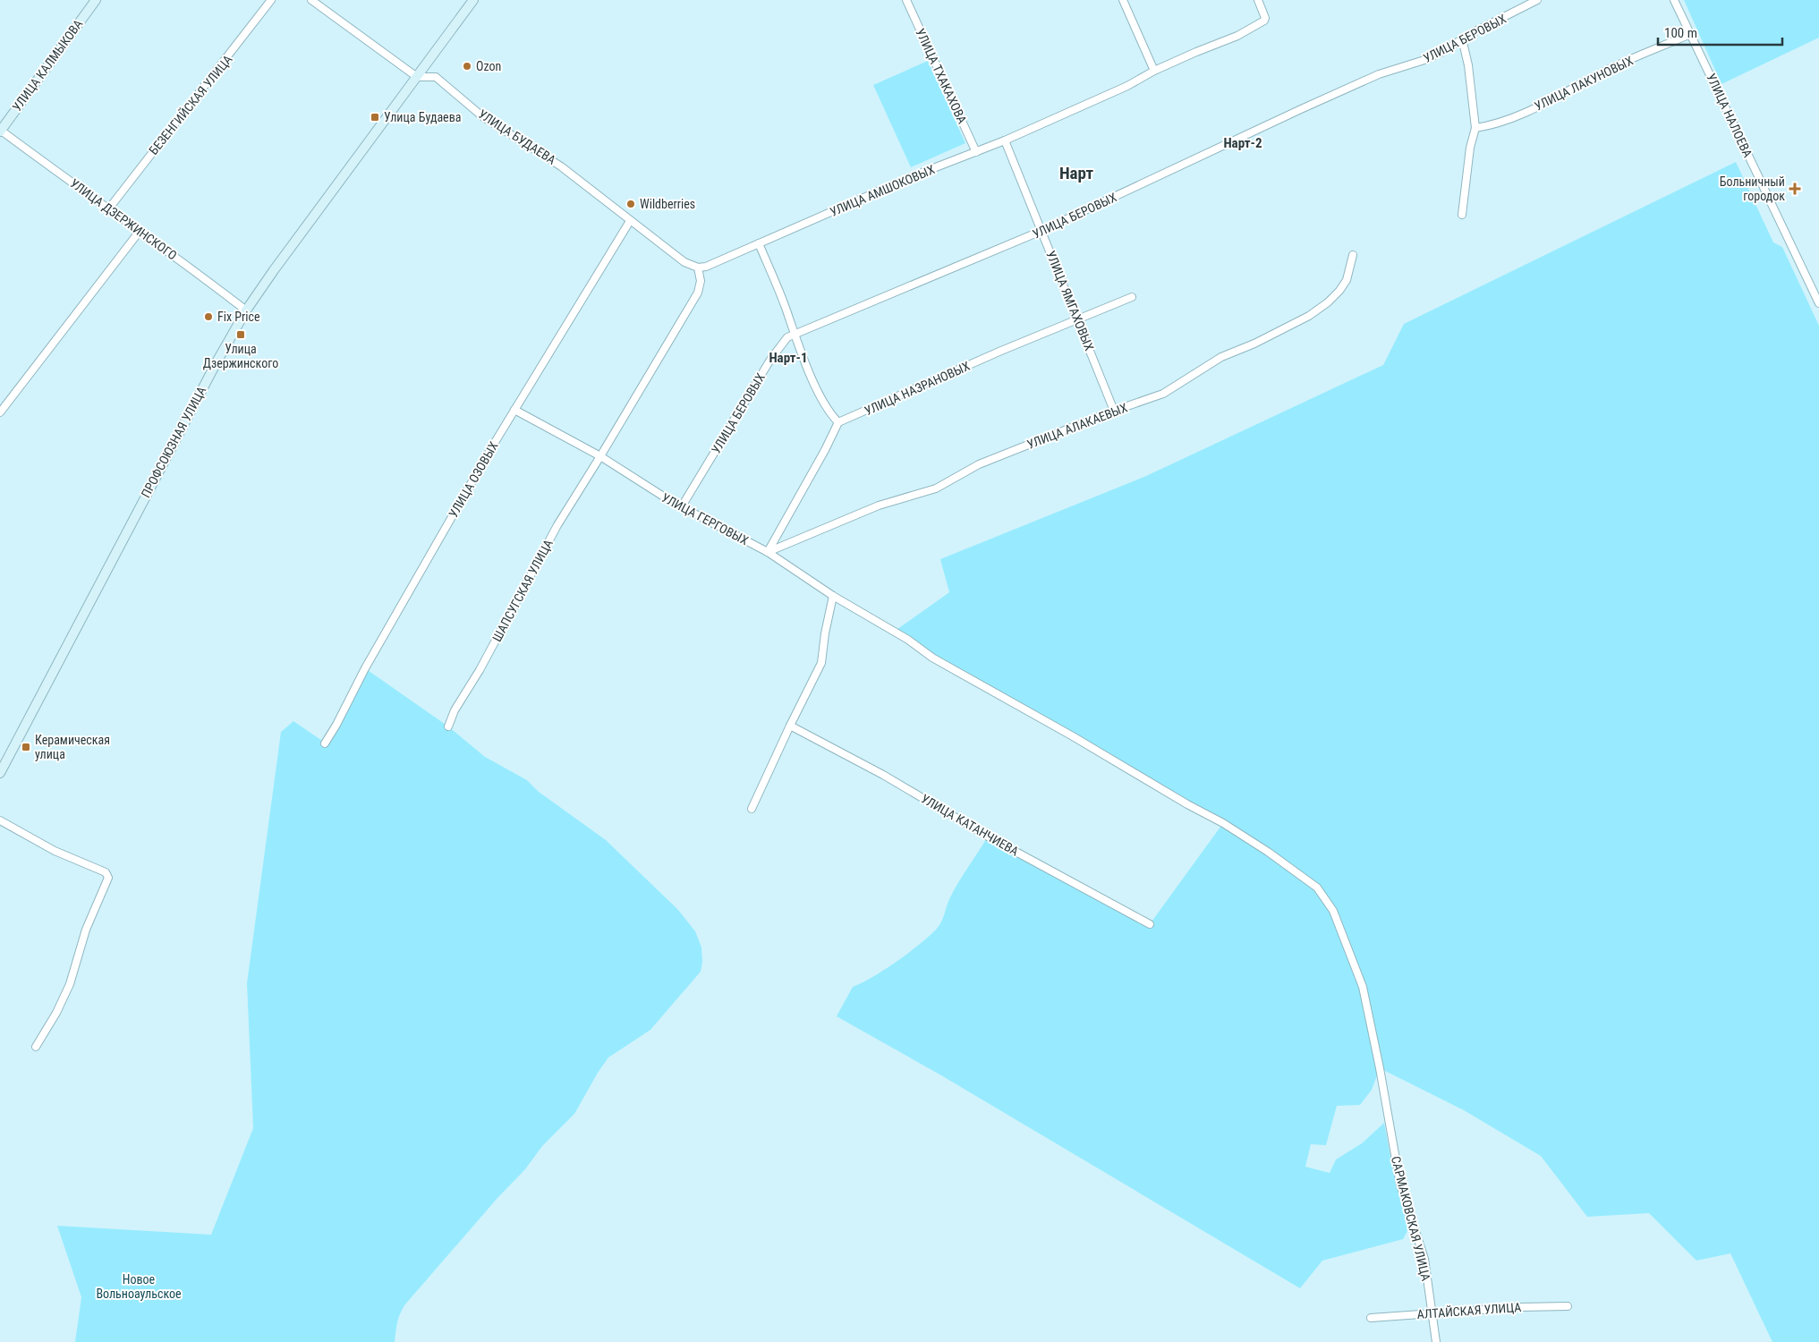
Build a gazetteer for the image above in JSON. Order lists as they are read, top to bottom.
{
  "streets": {
    "street": [
      "УЛИЦА БЕРОВЫХ",
      "УЛИЦА КАЛМЫКОВА",
      "УЛИЦА ТХАКАХОВА",
      "УЛИЦА ЛАКУНОВЫХ",
      "БЕЗЕНГИЙСКАЯ УЛИЦА",
      "УЛИЦА НАЛОЕВА",
      "УЛИЦА БУДАЕВА",
      "УЛИЦА АМШОКОВЫХ",
      "УЛИЦА ДЗЕРЖИНСКОГО",
      "УЛИЦА ЯМГАХОВЫХ",
      "УЛИЦА НАЗРАНОВЫХ",
      "УЛИЦА АЛАКАЕВЫХ",
      "ПРОФСОЮЗНАЯ УЛИЦА",
      "УЛИЦА ОЗОВЫХ",
      "УЛИЦА ГЕРГОВЫХ",
      "ШАПСУГСКАЯ УЛИЦА",
      "УЛИЦА КАТАНЧИЕВА",
      "САРМАКОВСКАЯ УЛИЦА",
      "АЛТАЙСКАЯ УЛИЦА"
    ]
  },
  "crossings": [
    ["УЛИЦА БЕРОВЫХ", "УЛИЦА ЯМГАХОВЫХ"],
    ["УЛИЦА БЕРОВЫХ", "УЛИЦА ГЕРГОВЫХ"],
    ["УЛИЦА КАЛМЫКОВА", "УЛИЦА ДЗЕРЖИНСКОГО"],
    ["УЛИЦА ТХАКАХОВА", "УЛИЦА АМШОКОВЫХ"],
    ["УЛИЦА ЛАКУНОВЫХ", "УЛИЦА НАЛОЕВА"],
    ["БЕЗЕНГИЙСКАЯ УЛИЦА", "УЛИЦА ДЗЕРЖИНСКОГО"],
    ["УЛИЦА БУДАЕВА", "УЛИЦА АМШОКОВЫХ"],
    ["УЛИЦА БУДАЕВА", "ПРОФСОЮЗНАЯ УЛИЦА"],
    ["УЛИЦА БУДАЕВА", "УЛИЦА ОЗОВЫХ"],
    ["УЛИЦА АМШОКОВЫХ", "УЛИЦА ЯМГАХОВЫХ"],
    ["УЛИЦА ДЗЕРЖИНСКОГО", "ПРОФСОЮЗНАЯ УЛИЦА"],
    ["УЛИЦА ЯМГАХОВЫХ", "УЛИЦА НАЗРАНОВЫХ"],
    ["УЛИЦА ЯМГАХОВЫХ", "УЛИЦА АЛАКАЕВЫХ"],
    ["УЛИЦА АЛАКАЕВЫХ", "УЛИЦА ГЕРГОВЫХ"],
    ["УЛИЦА ОЗОВЫХ", "УЛИЦА ГЕРГОВЫХ"],
    ["УЛИЦА ГЕРГОВЫХ", "ШАПСУГСКАЯ УЛИЦА"],
    ["УЛИЦА ГЕРГОВЫХ", "САРМАКОВСКАЯ УЛИЦА"],
    ["САРМАКОВСКАЯ УЛИЦА", "АЛТАЙСКАЯ УЛИЦА"]
  ],
  "districts": ["Нарт-2", "Нарт", "Нарт-1"],
  "parks": ["Новое Вольноаульское"],
  "places": {
    "other": ["Ozon", "Wildberries", "Fix Price"],
    "transit": ["Улица Будаева", "Улица Дзержинского", "Керамическая улица"],
    "health": ["Больничный городок"]
  },
  "scale_bar": "100 m"
}
